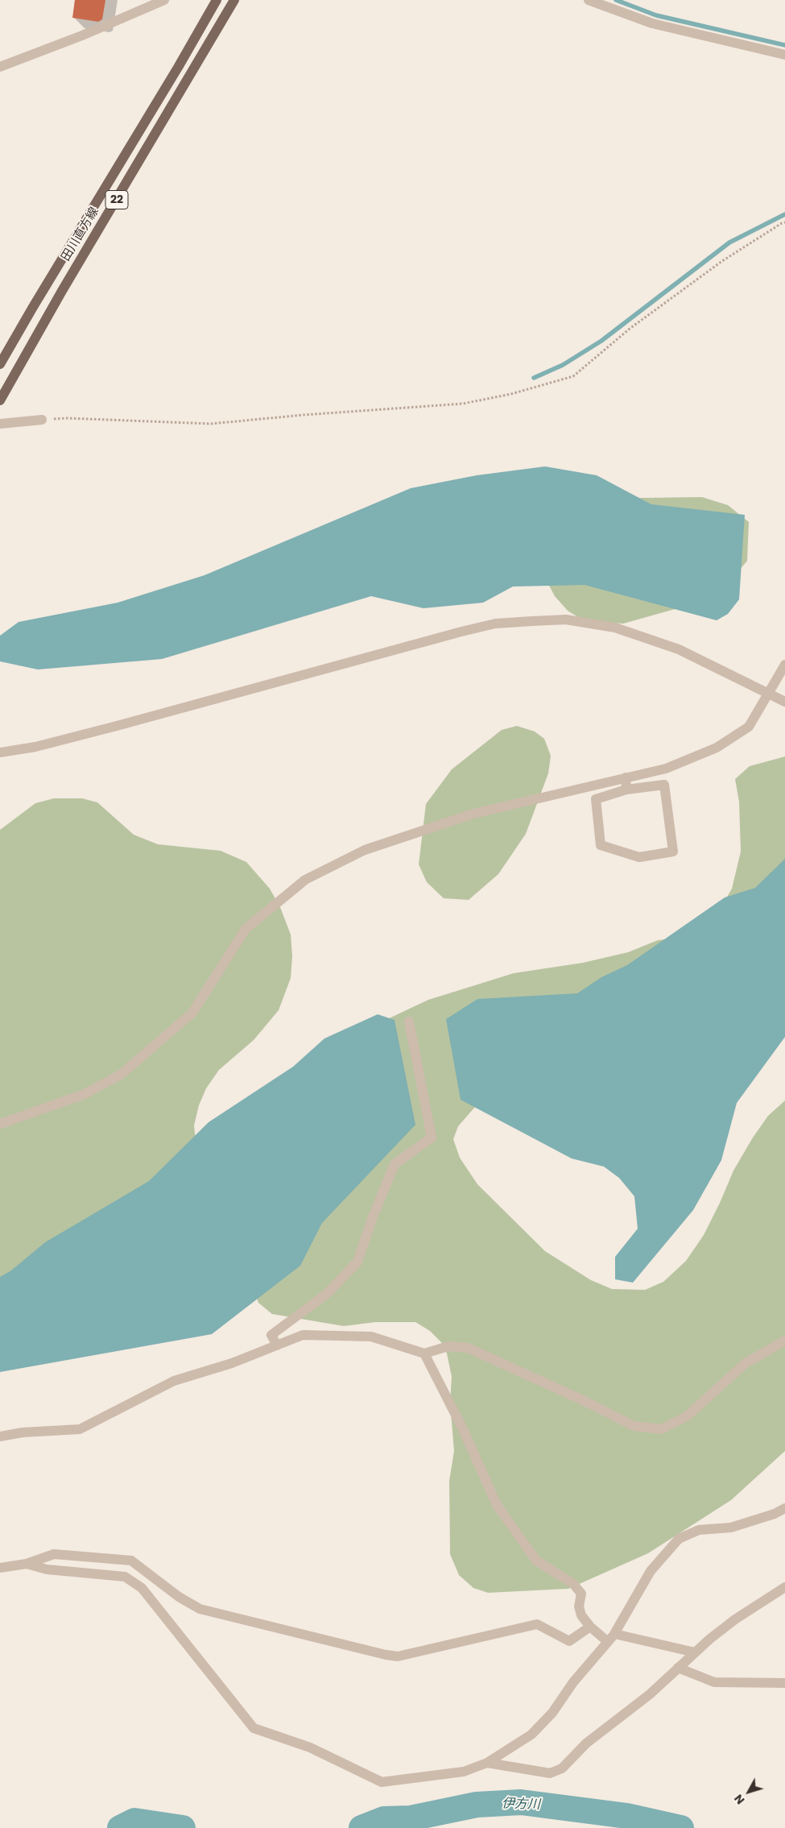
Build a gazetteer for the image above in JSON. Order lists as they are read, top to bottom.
{
  "streets": {
    "main road": ["22", "田川直方線"]
  },
  "water": ["伊方川"],
  "north": "bottom left"
}
